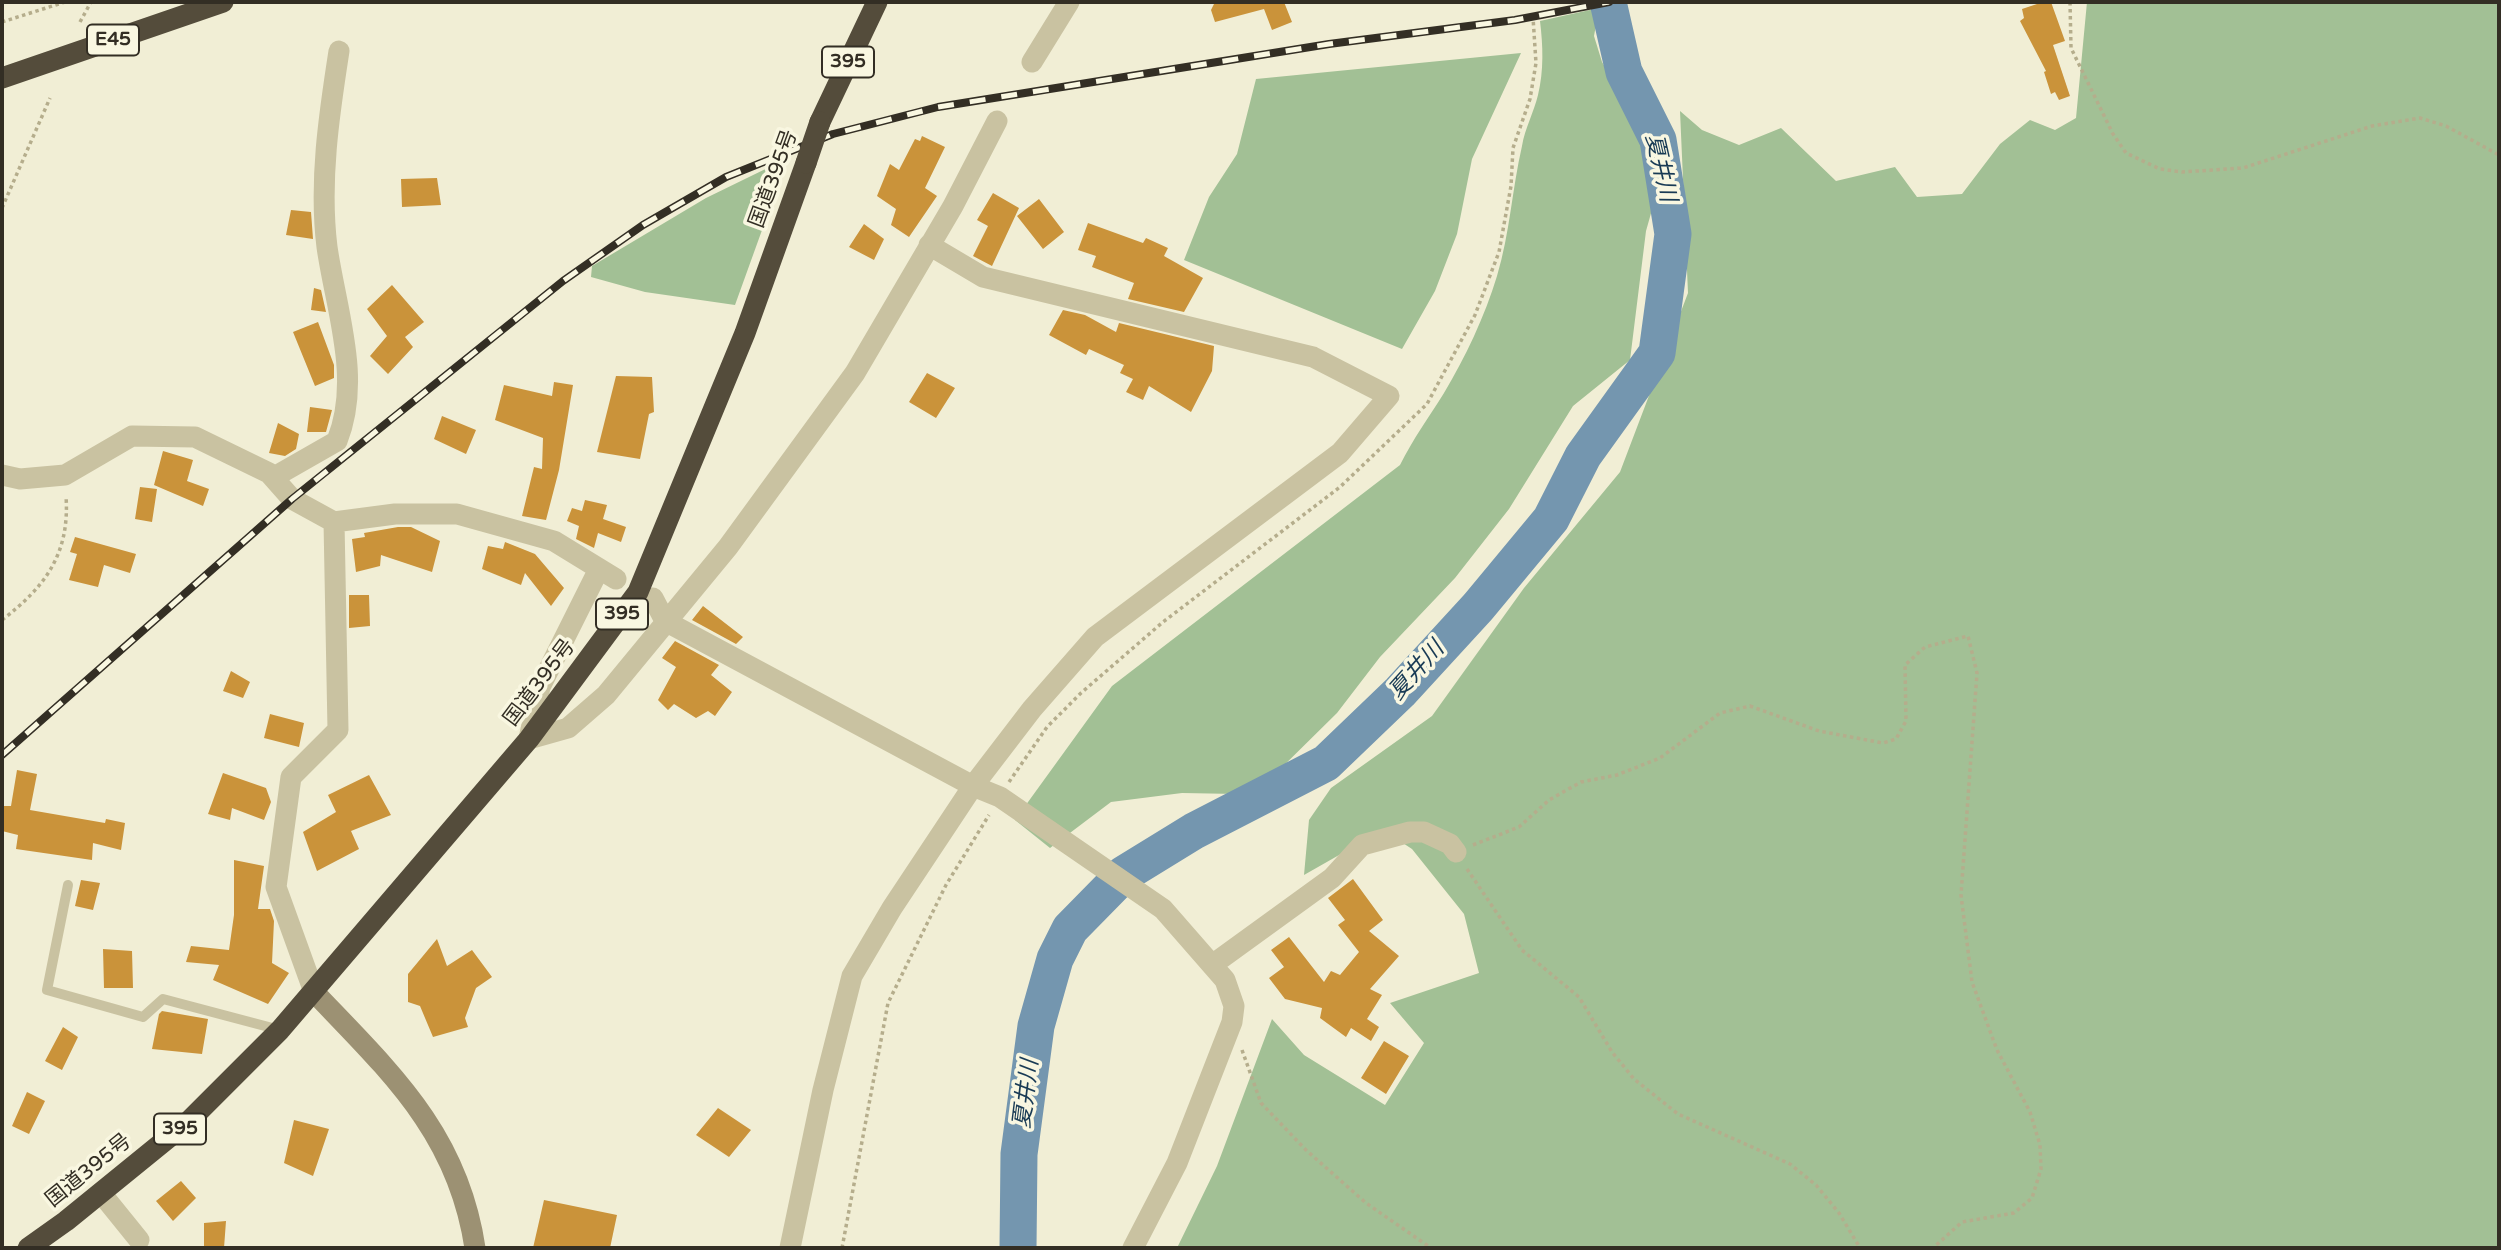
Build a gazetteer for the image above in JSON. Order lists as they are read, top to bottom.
{
  "streets": {
    "highway": ["E45", "395", "国道395号"]
  },
  "water": ["夏井川"]
}
